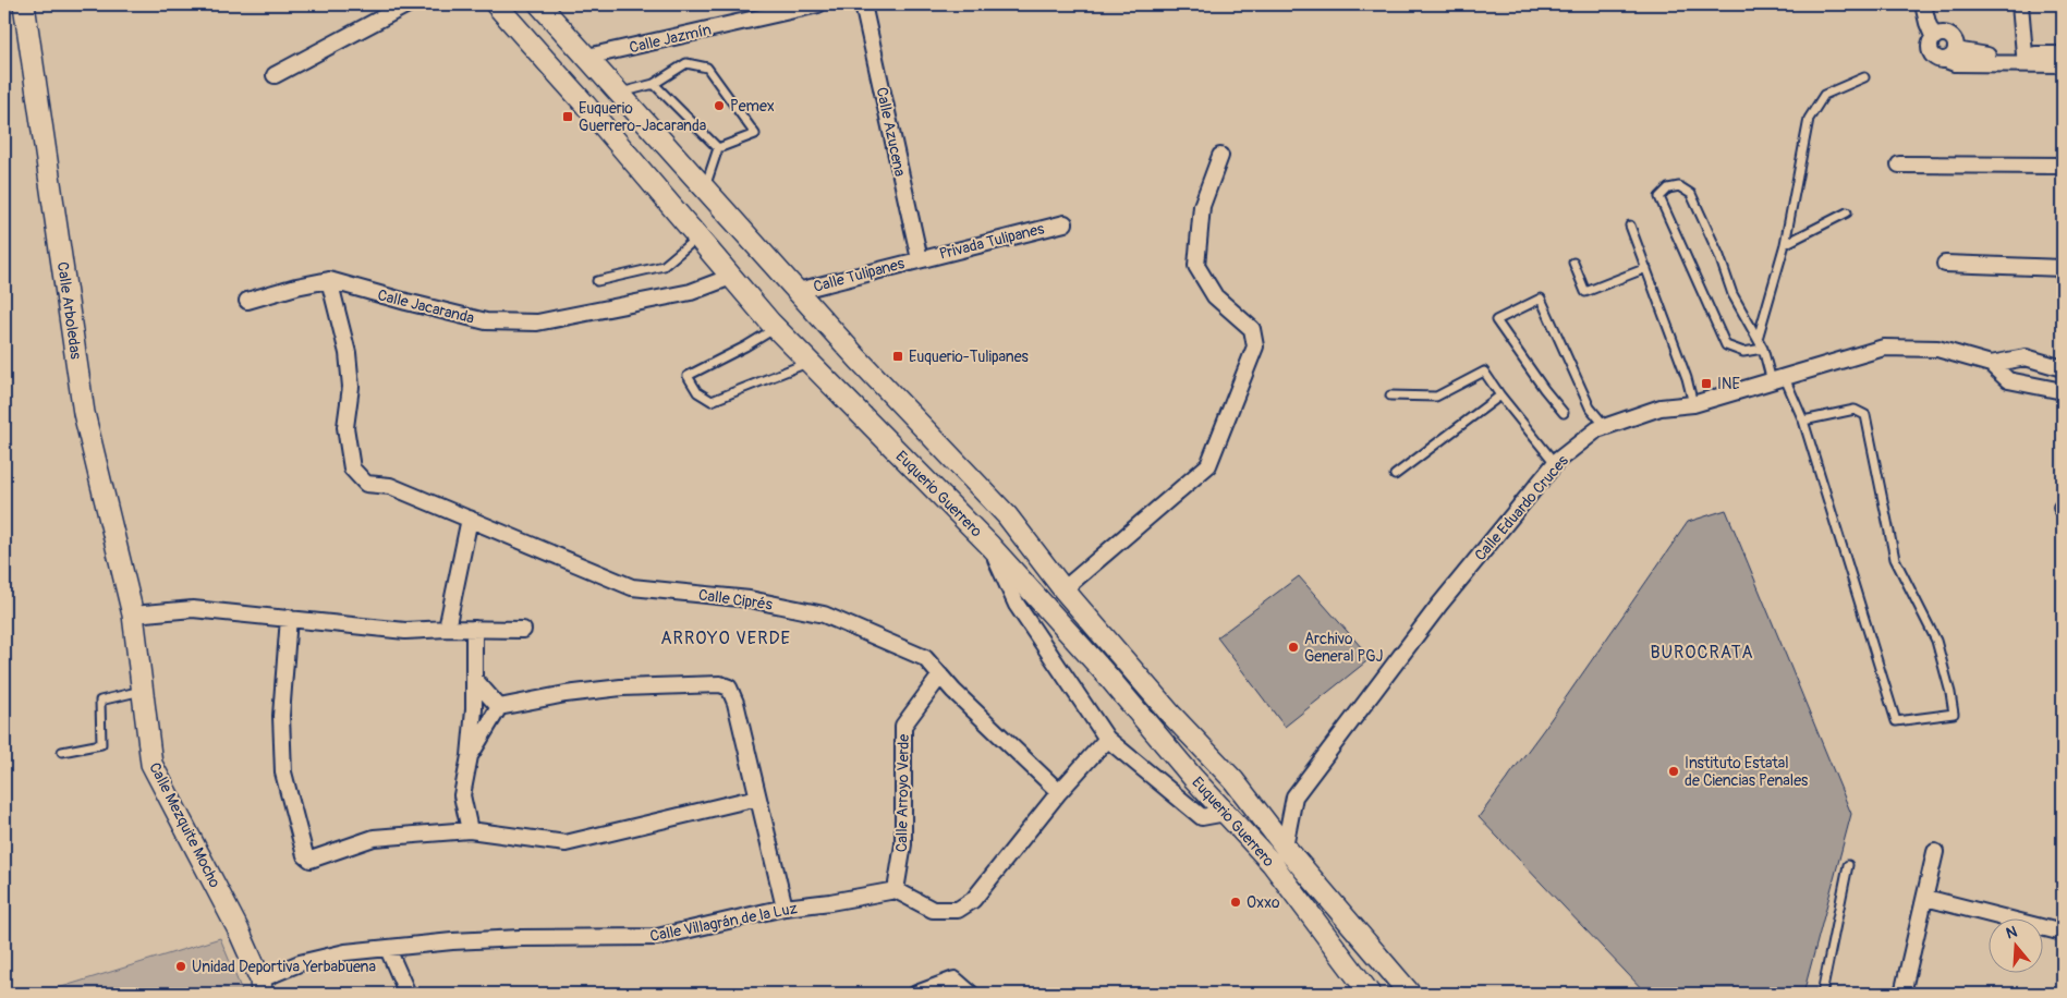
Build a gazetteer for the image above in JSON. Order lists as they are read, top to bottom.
{
  "streets": {
    "main road": ["Calle Arboledas", "Euquerio Guerrero", "Calle Mezquite Mocho"],
    "street": [
      "Calle Jazmín",
      "Calle Azucena",
      "Privada Tulipanes",
      "Calle Tulipanes",
      "Calle Jacaranda",
      "Calle Eduardo Cruces",
      "Calle Ciprés",
      "Calle Arroyo Verde",
      "Calle Villagrán de la Luz"
    ]
  },
  "crossings": [
    ["Calle Jazmín", "Euquerio Guerrero"],
    ["Calle Azucena", "Privada Tulipanes"],
    ["Calle Azucena", "Calle Tulipanes"],
    ["Privada Tulipanes", "Calle Tulipanes"],
    ["Calle Tulipanes", "Euquerio Guerrero"],
    ["Calle Jacaranda", "Euquerio Guerrero"],
    ["Calle Jacaranda", "Calle Ciprés"],
    ["Calle Arboledas", "Calle Mezquite Mocho"],
    ["Euquerio Guerrero", "Calle Eduardo Cruces"],
    ["Calle Ciprés", "Calle Arroyo Verde"],
    ["Calle Arroyo Verde", "Calle Villagrán de la Luz"],
    ["Calle Mezquite Mocho", "Calle Villagrán de la Luz"]
  ],
  "districts": ["ARROYO VERDE", "BUROCRATA"],
  "places": {
    "other": [
      "Pemex",
      "Archivo General PGJ",
      "Instituto Estatal de Ciencias Penales",
      "Oxxo",
      "Unidad Deportiva Yerbabuena"
    ],
    "transit": ["Euquerio Guerrero-Jacaranda", "Euquerio-Tulipanes", "INE"]
  },
  "north": "top"
}
